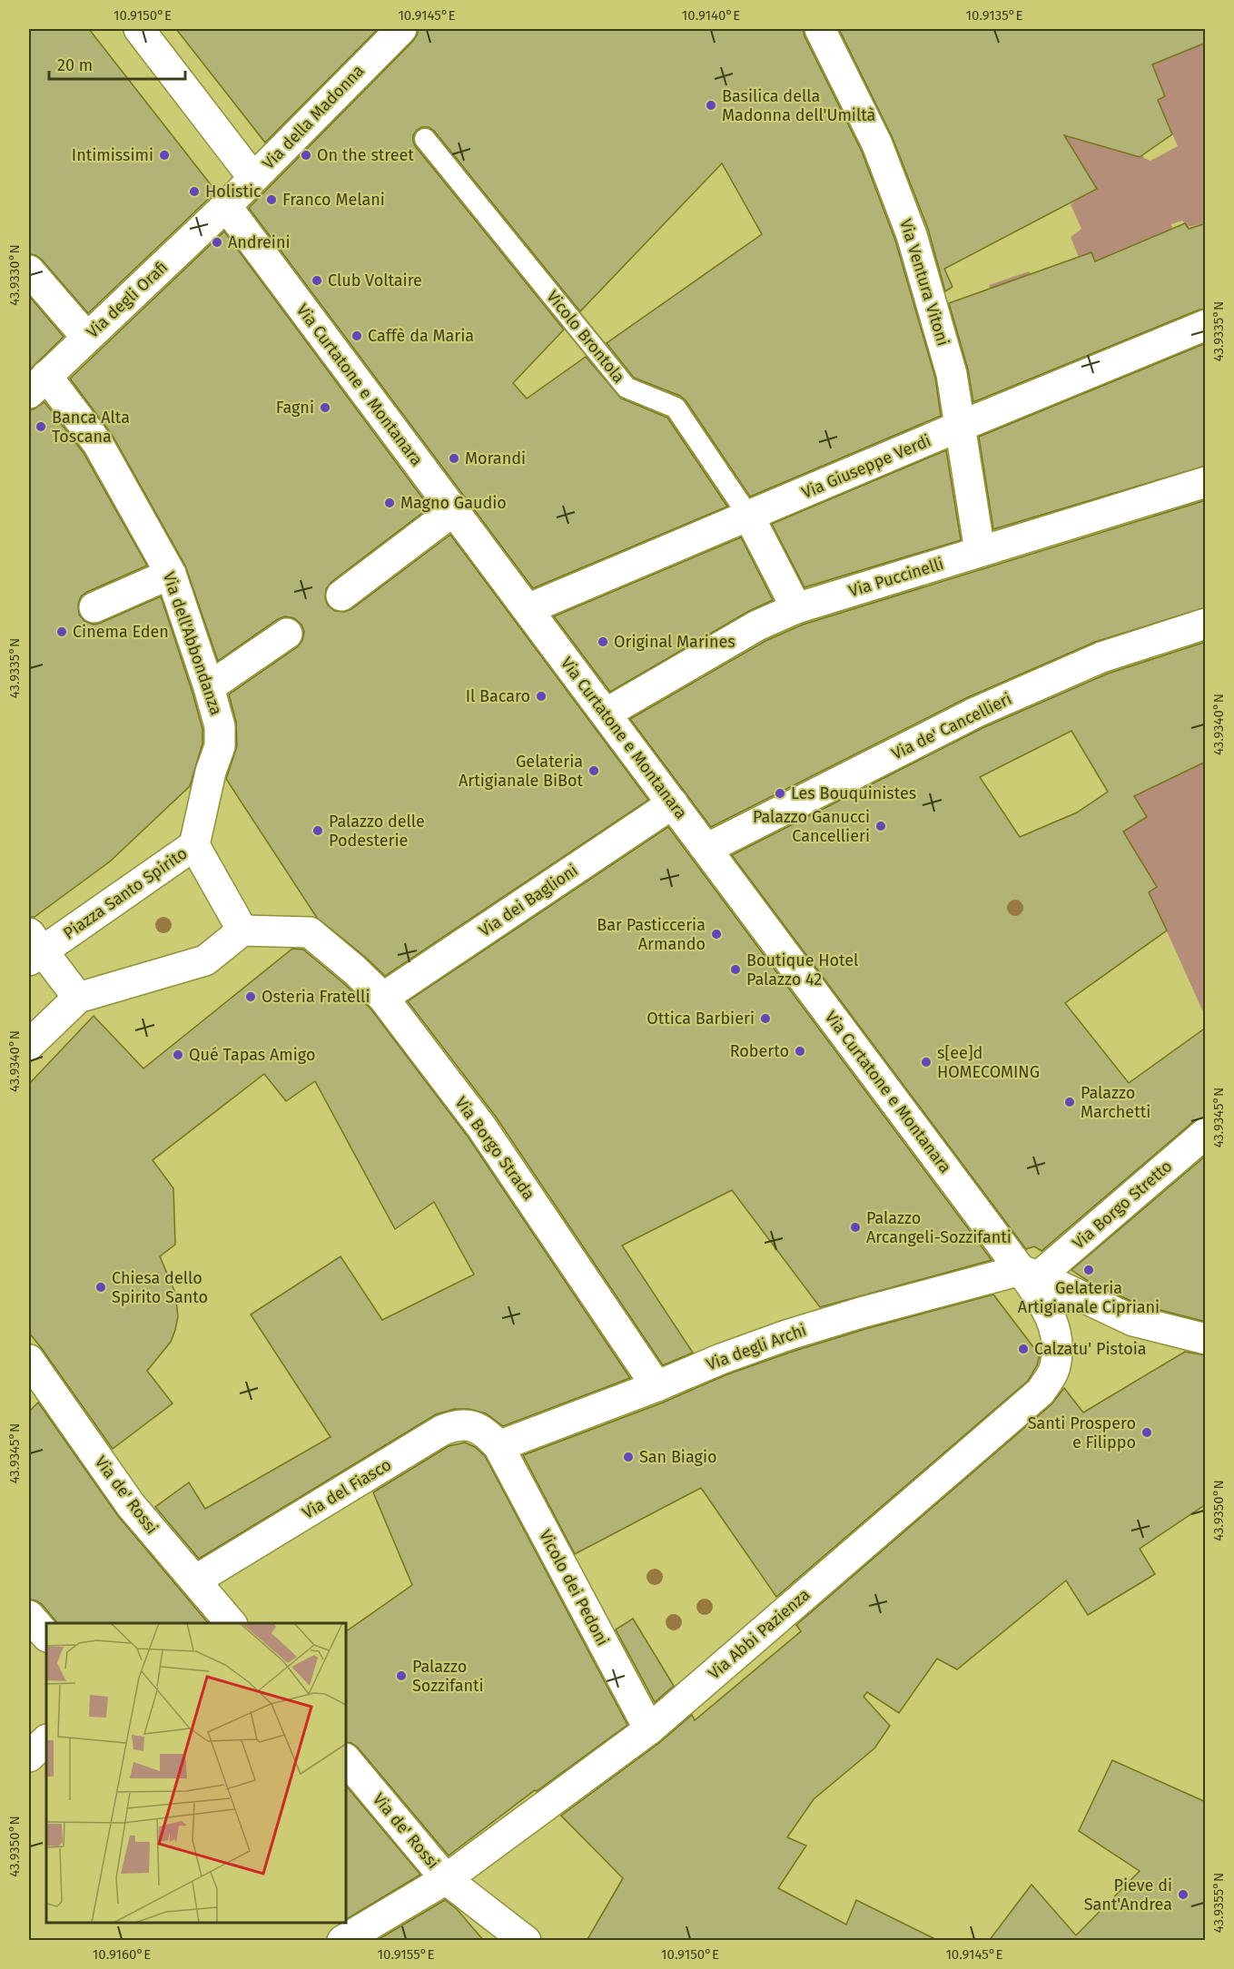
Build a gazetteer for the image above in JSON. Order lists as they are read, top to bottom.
{
  "streets": {
    "street": [
      "Via della Madonna",
      "Via Ventura Vitoni",
      "Via degli Orafi",
      "Vicolo Brontola",
      "Via Curtatone e Montanara",
      "Via Giuseppe Verdi",
      "Via Puccinelli",
      "Via dell'Abbondanza",
      "Via de' Cancellieri",
      "Piazza Santo Spirito",
      "Via dei Baglioni",
      "Via Borgo Strada",
      "Via Borgo Stretto",
      "Via degli Archi",
      "Via del Fiasco",
      "Via de' Rossi",
      "Vicolo dei Pedoni",
      "Via Abbi Pazienza"
    ]
  },
  "crossings": [
    ["Via della Madonna", "Via degli Orafi"],
    ["Via della Madonna", "Via Curtatone e Montanara"],
    ["Via Ventura Vitoni", "Via Giuseppe Verdi"],
    ["Via Ventura Vitoni", "Via Puccinelli"],
    ["Via degli Orafi", "Via Curtatone e Montanara"],
    ["Via degli Orafi", "Via dell'Abbondanza"],
    ["Vicolo Brontola", "Via Giuseppe Verdi"],
    ["Vicolo Brontola", "Via Puccinelli"],
    ["Via Curtatone e Montanara", "Via Giuseppe Verdi"],
    ["Via Curtatone e Montanara", "Via Puccinelli"],
    ["Via Curtatone e Montanara", "Via de' Cancellieri"],
    ["Via Curtatone e Montanara", "Via dei Baglioni"],
    ["Via Curtatone e Montanara", "Via Borgo Stretto"],
    ["Via Curtatone e Montanara", "Via degli Archi"],
    ["Via Curtatone e Montanara", "Via Abbi Pazienza"],
    ["Via dell'Abbondanza", "Piazza Santo Spirito"],
    ["Piazza Santo Spirito", "Via Borgo Strada"],
    ["Via dei Baglioni", "Via Borgo Strada"],
    ["Via Borgo Strada", "Via degli Archi"],
    ["Via Borgo Stretto", "Via degli Archi"],
    ["Via degli Archi", "Via del Fiasco"],
    ["Via degli Archi", "Vicolo dei Pedoni"],
    ["Via del Fiasco", "Via de' Rossi"],
    ["Via del Fiasco", "Vicolo dei Pedoni"],
    ["Via de' Rossi", "Via Abbi Pazienza"],
    ["Vicolo dei Pedoni", "Via Abbi Pazienza"]
  ],
  "places": [
    "Basilica della Madonna dell'Umiltà",
    "Intimissimi",
    "On the street",
    "Holistic",
    "Franco Melani",
    "Andreini",
    "Club Voltaire",
    "Caffè da Maria",
    "Fagni",
    "Banca Alta Toscana",
    "Morandi",
    "Magno Gaudio",
    "Cinema Eden",
    "Original Marines",
    "Il Bacaro",
    "Gelateria Artigianale BiBot",
    "Les Bouquinistes",
    "Palazzo Ganucci Cancellieri",
    "Palazzo delle Podesterie",
    "Bar Pasticceria Armando",
    "Boutique Hotel Palazzo 42",
    "Osteria Fratelli",
    "Ottica Barbieri",
    "Roberto",
    "Qué Tapas Amigo",
    "s[ee]d HOMECOMING",
    "Palazzo Marchetti",
    "Palazzo Arcangeli-Sozzifanti",
    "Gelateria Artigianale Cipriani",
    "Chiesa dello Spirito Santo",
    "Calzatu' Pistoia",
    "Santi Prospero e Filippo",
    "San Biagio",
    "Palazzo Sozzifanti",
    "Pieve di Sant'Andrea"
  ],
  "scale_bar": "20 m",
  "coordinates": [
    "10.9150°E",
    "10.9145°E",
    "10.9140°E",
    "10.9135°E",
    "43.9330°N",
    "43.9335°N",
    "43.9340°N",
    "43.9345°N",
    "43.9350°N",
    "43.9355°N",
    "10.9160°E",
    "10.9155°E"
  ]
}
